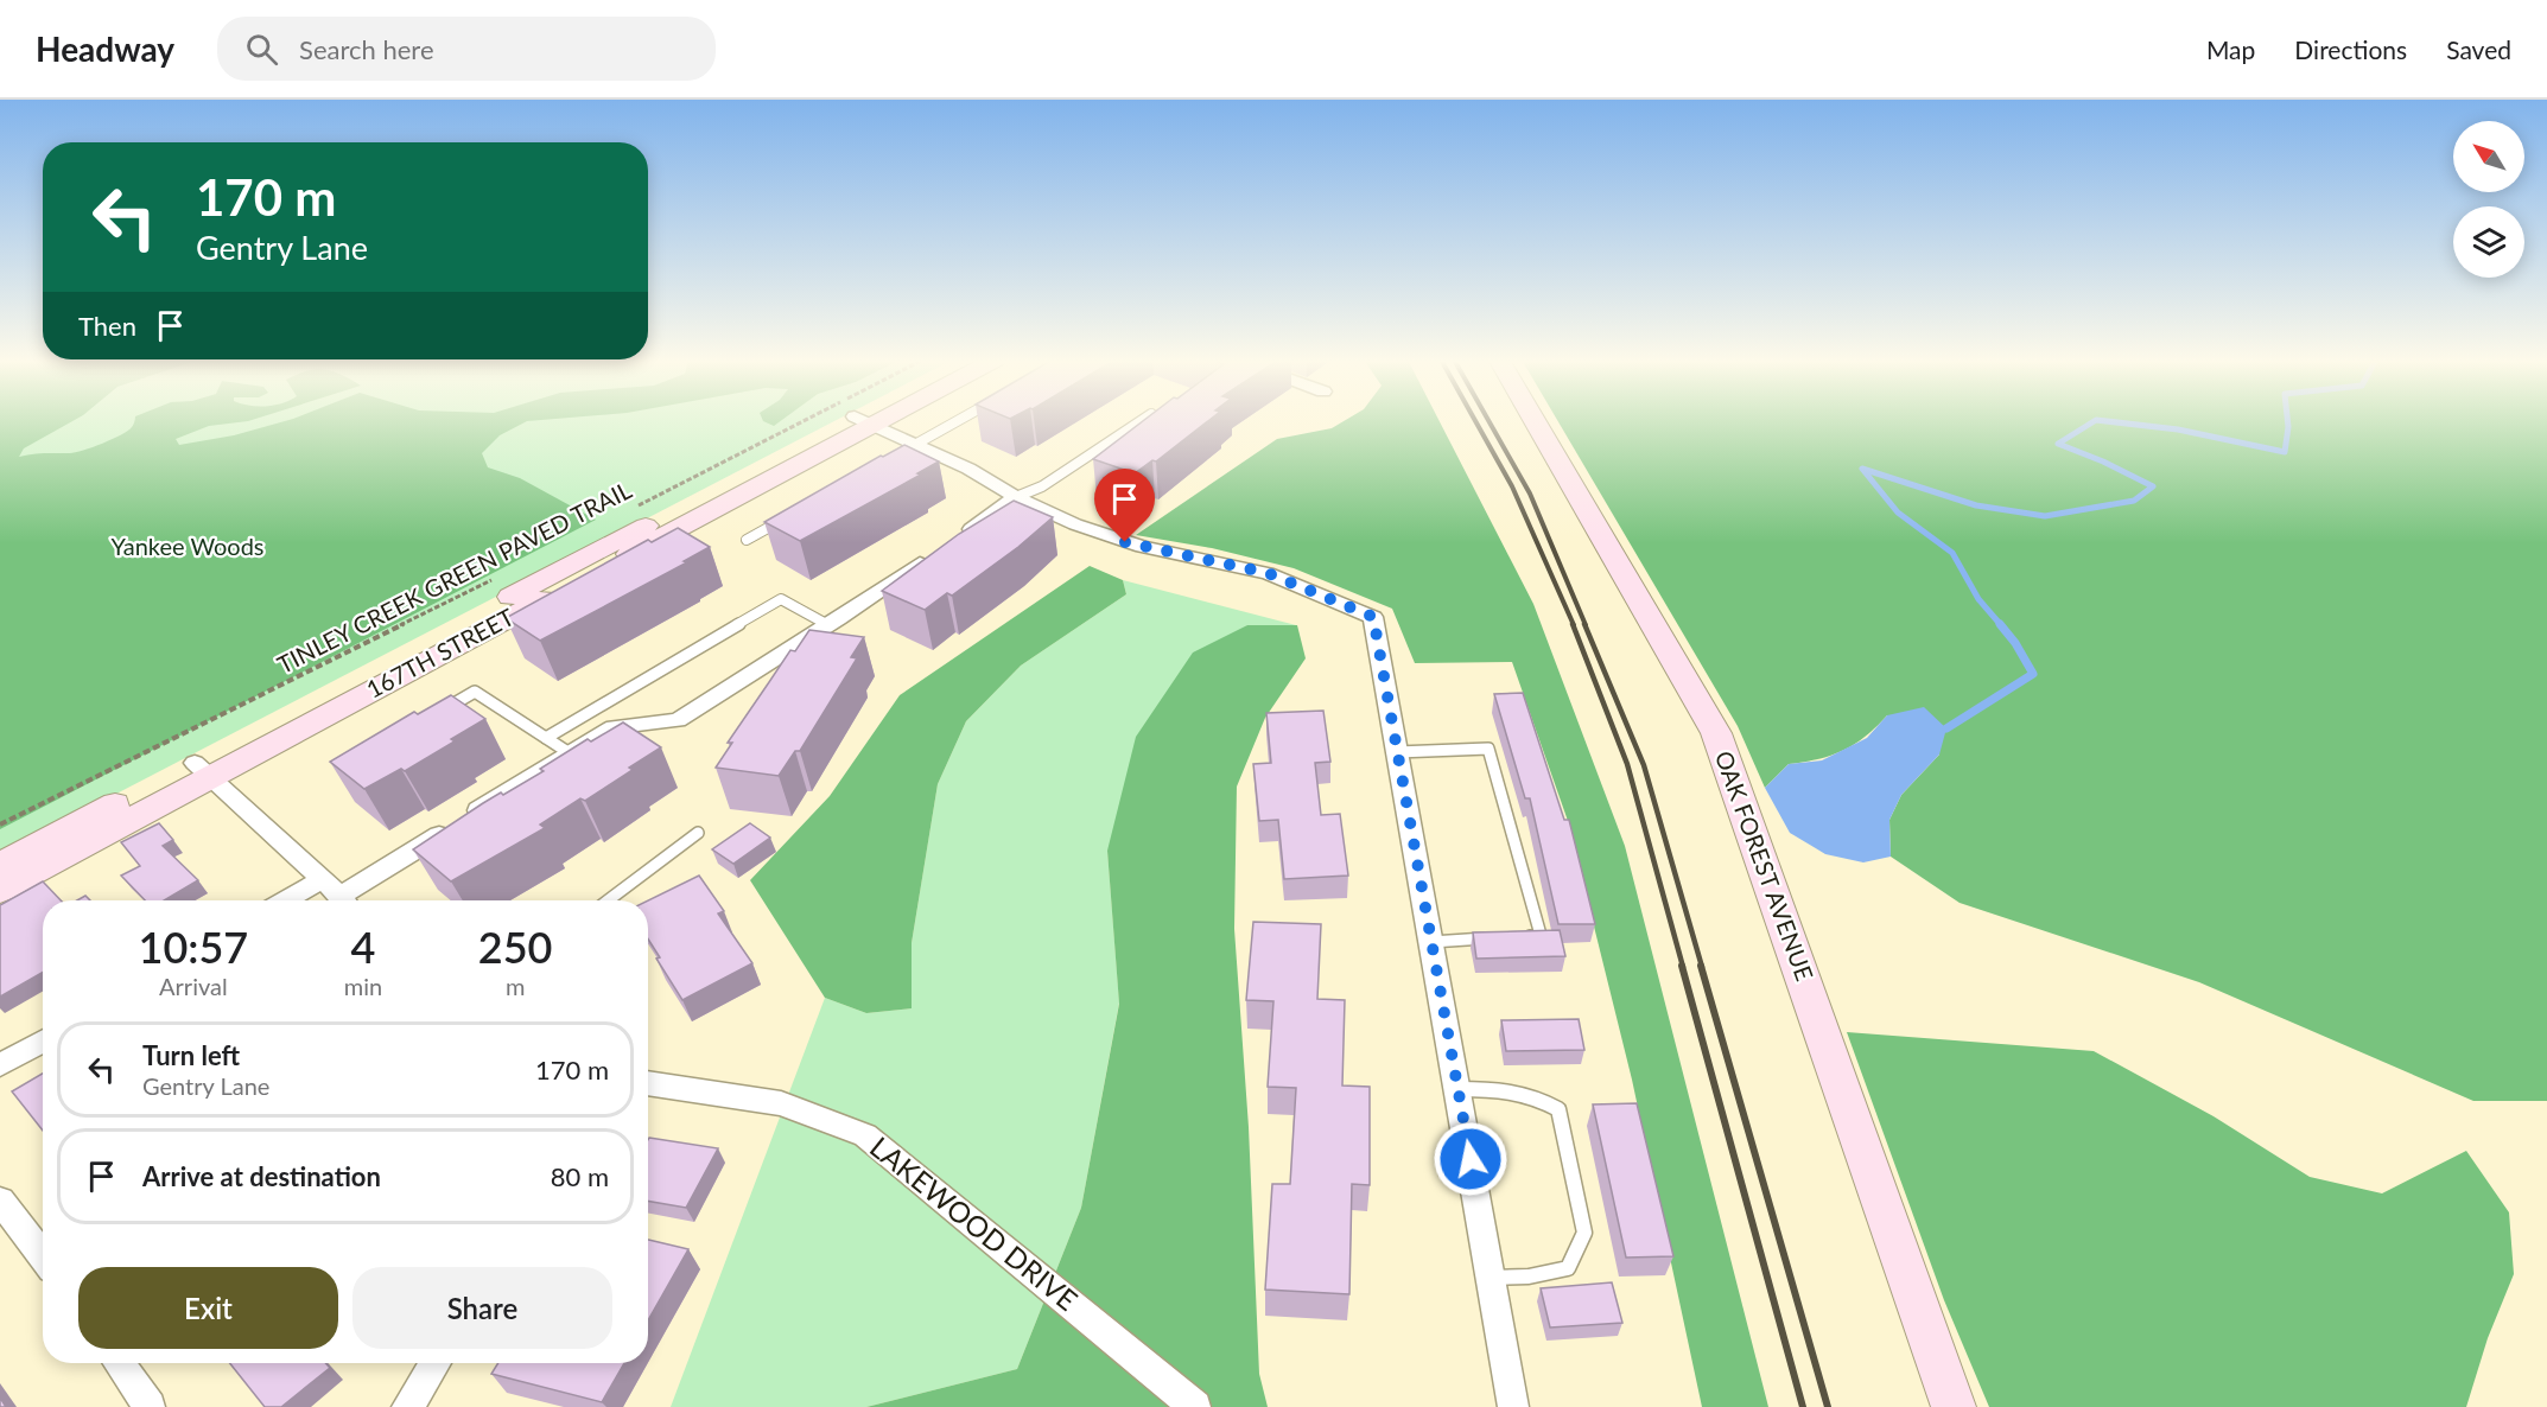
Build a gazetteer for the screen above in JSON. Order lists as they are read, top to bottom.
{
  "streets": {
    "main road": ["167TH STREET", "OAK FOREST AVENUE"],
    "street": ["LAKEWOOD DRIVE"],
    "path": ["TINLEY CREEK GREEN PAVED TRAIL"]
  },
  "parks": ["Yankee Woods"],
  "north": "top left",
  "page": {
    "header": "Headway",
    "search": "Search here",
    "nav": ["Map", "Directions", "Saved"],
    "turn": ["170 m", "Gentry Lane"],
    "then": "Then",
    "eta": [
      "10:57",
      "Arrival",
      "4",
      "min",
      "250",
      "m"
    ],
    "list": [
      {
        "name": "Turn left",
        "note": "Gentry Lane",
        "value": "170 m"
      },
      {
        "name": "Arrive at destination",
        "value": "80 m"
      }
    ],
    "buttons": ["Exit", "Share"]
  }
}
